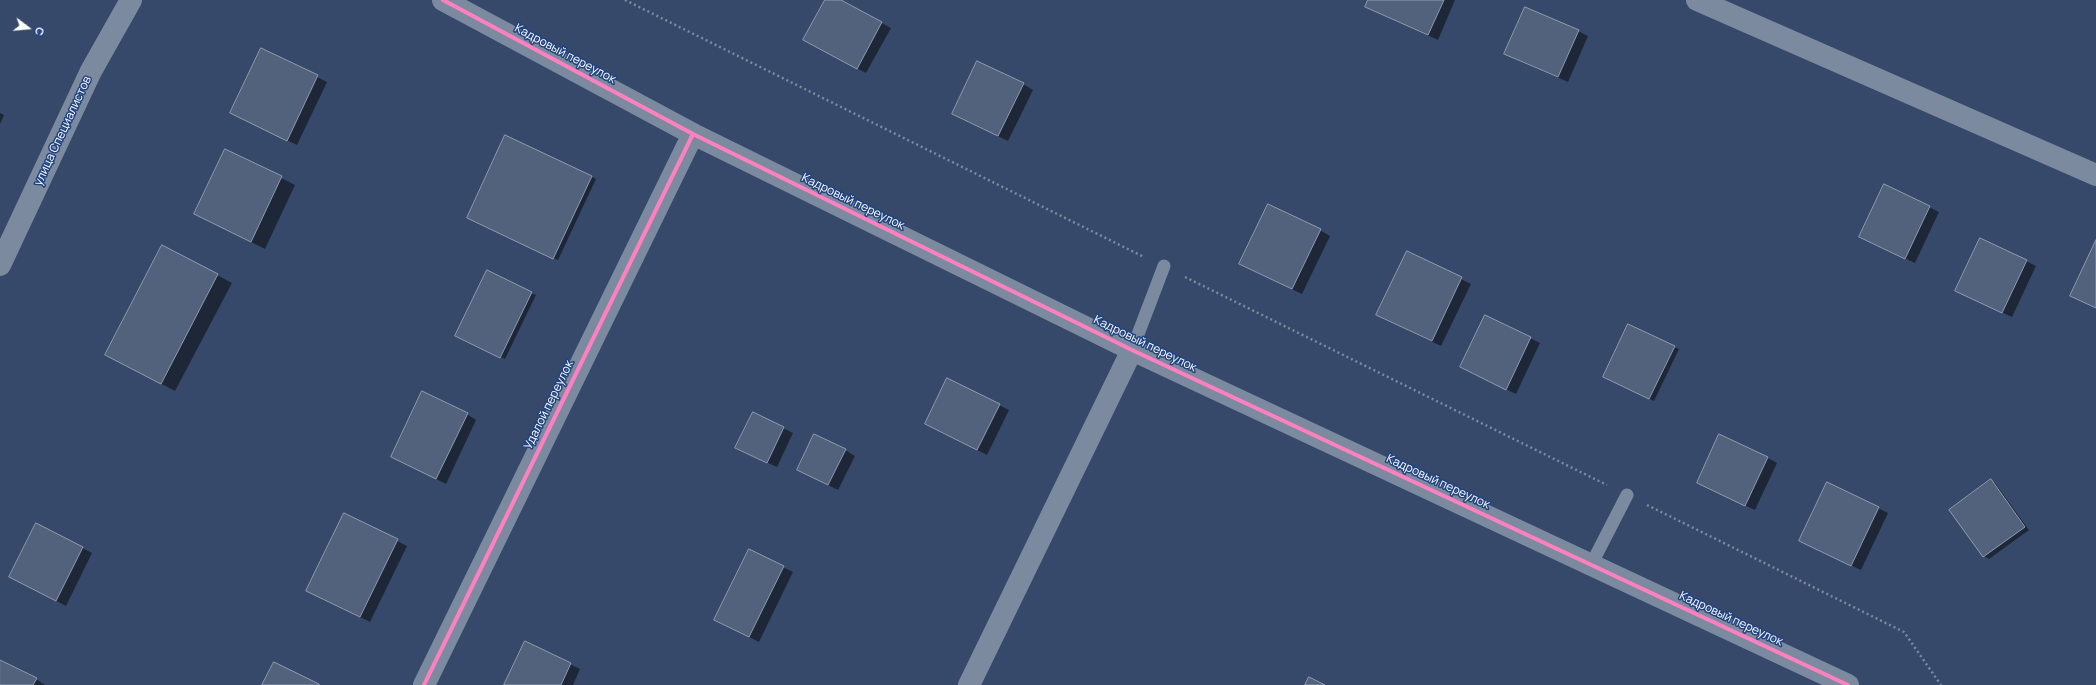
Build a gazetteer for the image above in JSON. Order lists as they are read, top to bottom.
{
  "streets": {
    "street": ["Кадровый переулок", "улица Специалистов", "Удалой переулок"]
  },
  "crossings": [
    ["Кадровый переулок", "Удалой переулок"]
  ],
  "north": "right"
}
